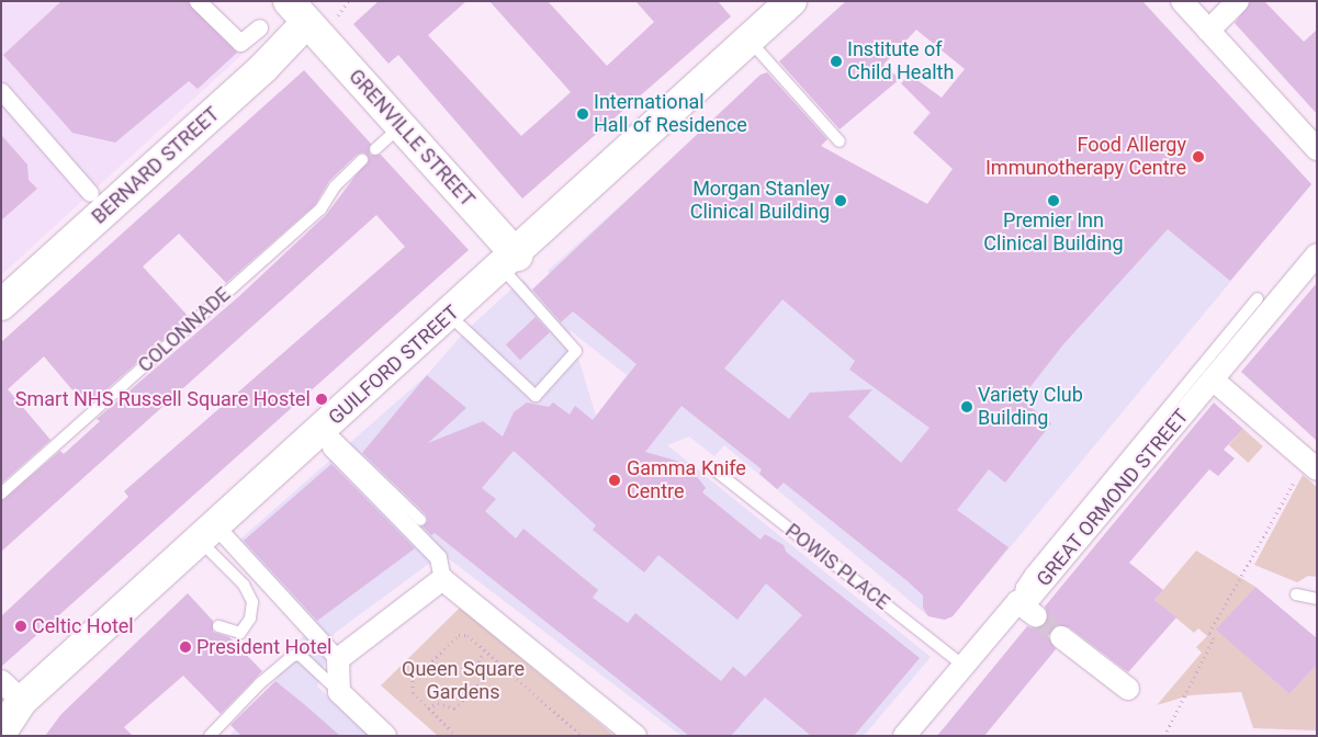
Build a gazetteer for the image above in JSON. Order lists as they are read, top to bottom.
{
  "streets": {
    "main road": ["GRENVILLE STREET", "BERNARD STREET", "GUILFORD STREET"],
    "street": ["GREAT ORMOND STREET"],
    "lane": ["COLONNADE", "POWIS PLACE"]
  },
  "crossings": [
    ["GRENVILLE STREET", "BERNARD STREET"],
    ["GRENVILLE STREET", "GUILFORD STREET"],
    ["GREAT ORMOND STREET", "POWIS PLACE"]
  ],
  "parks": ["Queen Square Gardens"],
  "places": [
    "Institute of Child Health",
    "International Hall of Residence",
    "Food Allergy Immunotherapy Centre",
    "Morgan Stanley Clinical Building",
    "Premier Inn Clinical Building",
    "Smart NHS Russell Square Hostel",
    "Variety Club Building",
    "Gamma Knife Centre",
    "Celtic Hotel",
    "President Hotel"
  ]
}
